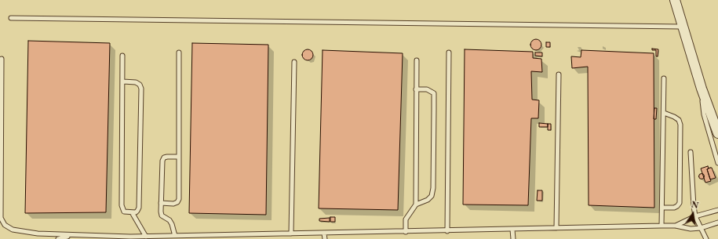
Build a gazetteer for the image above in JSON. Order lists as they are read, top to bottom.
{
  "north": "top"
}
